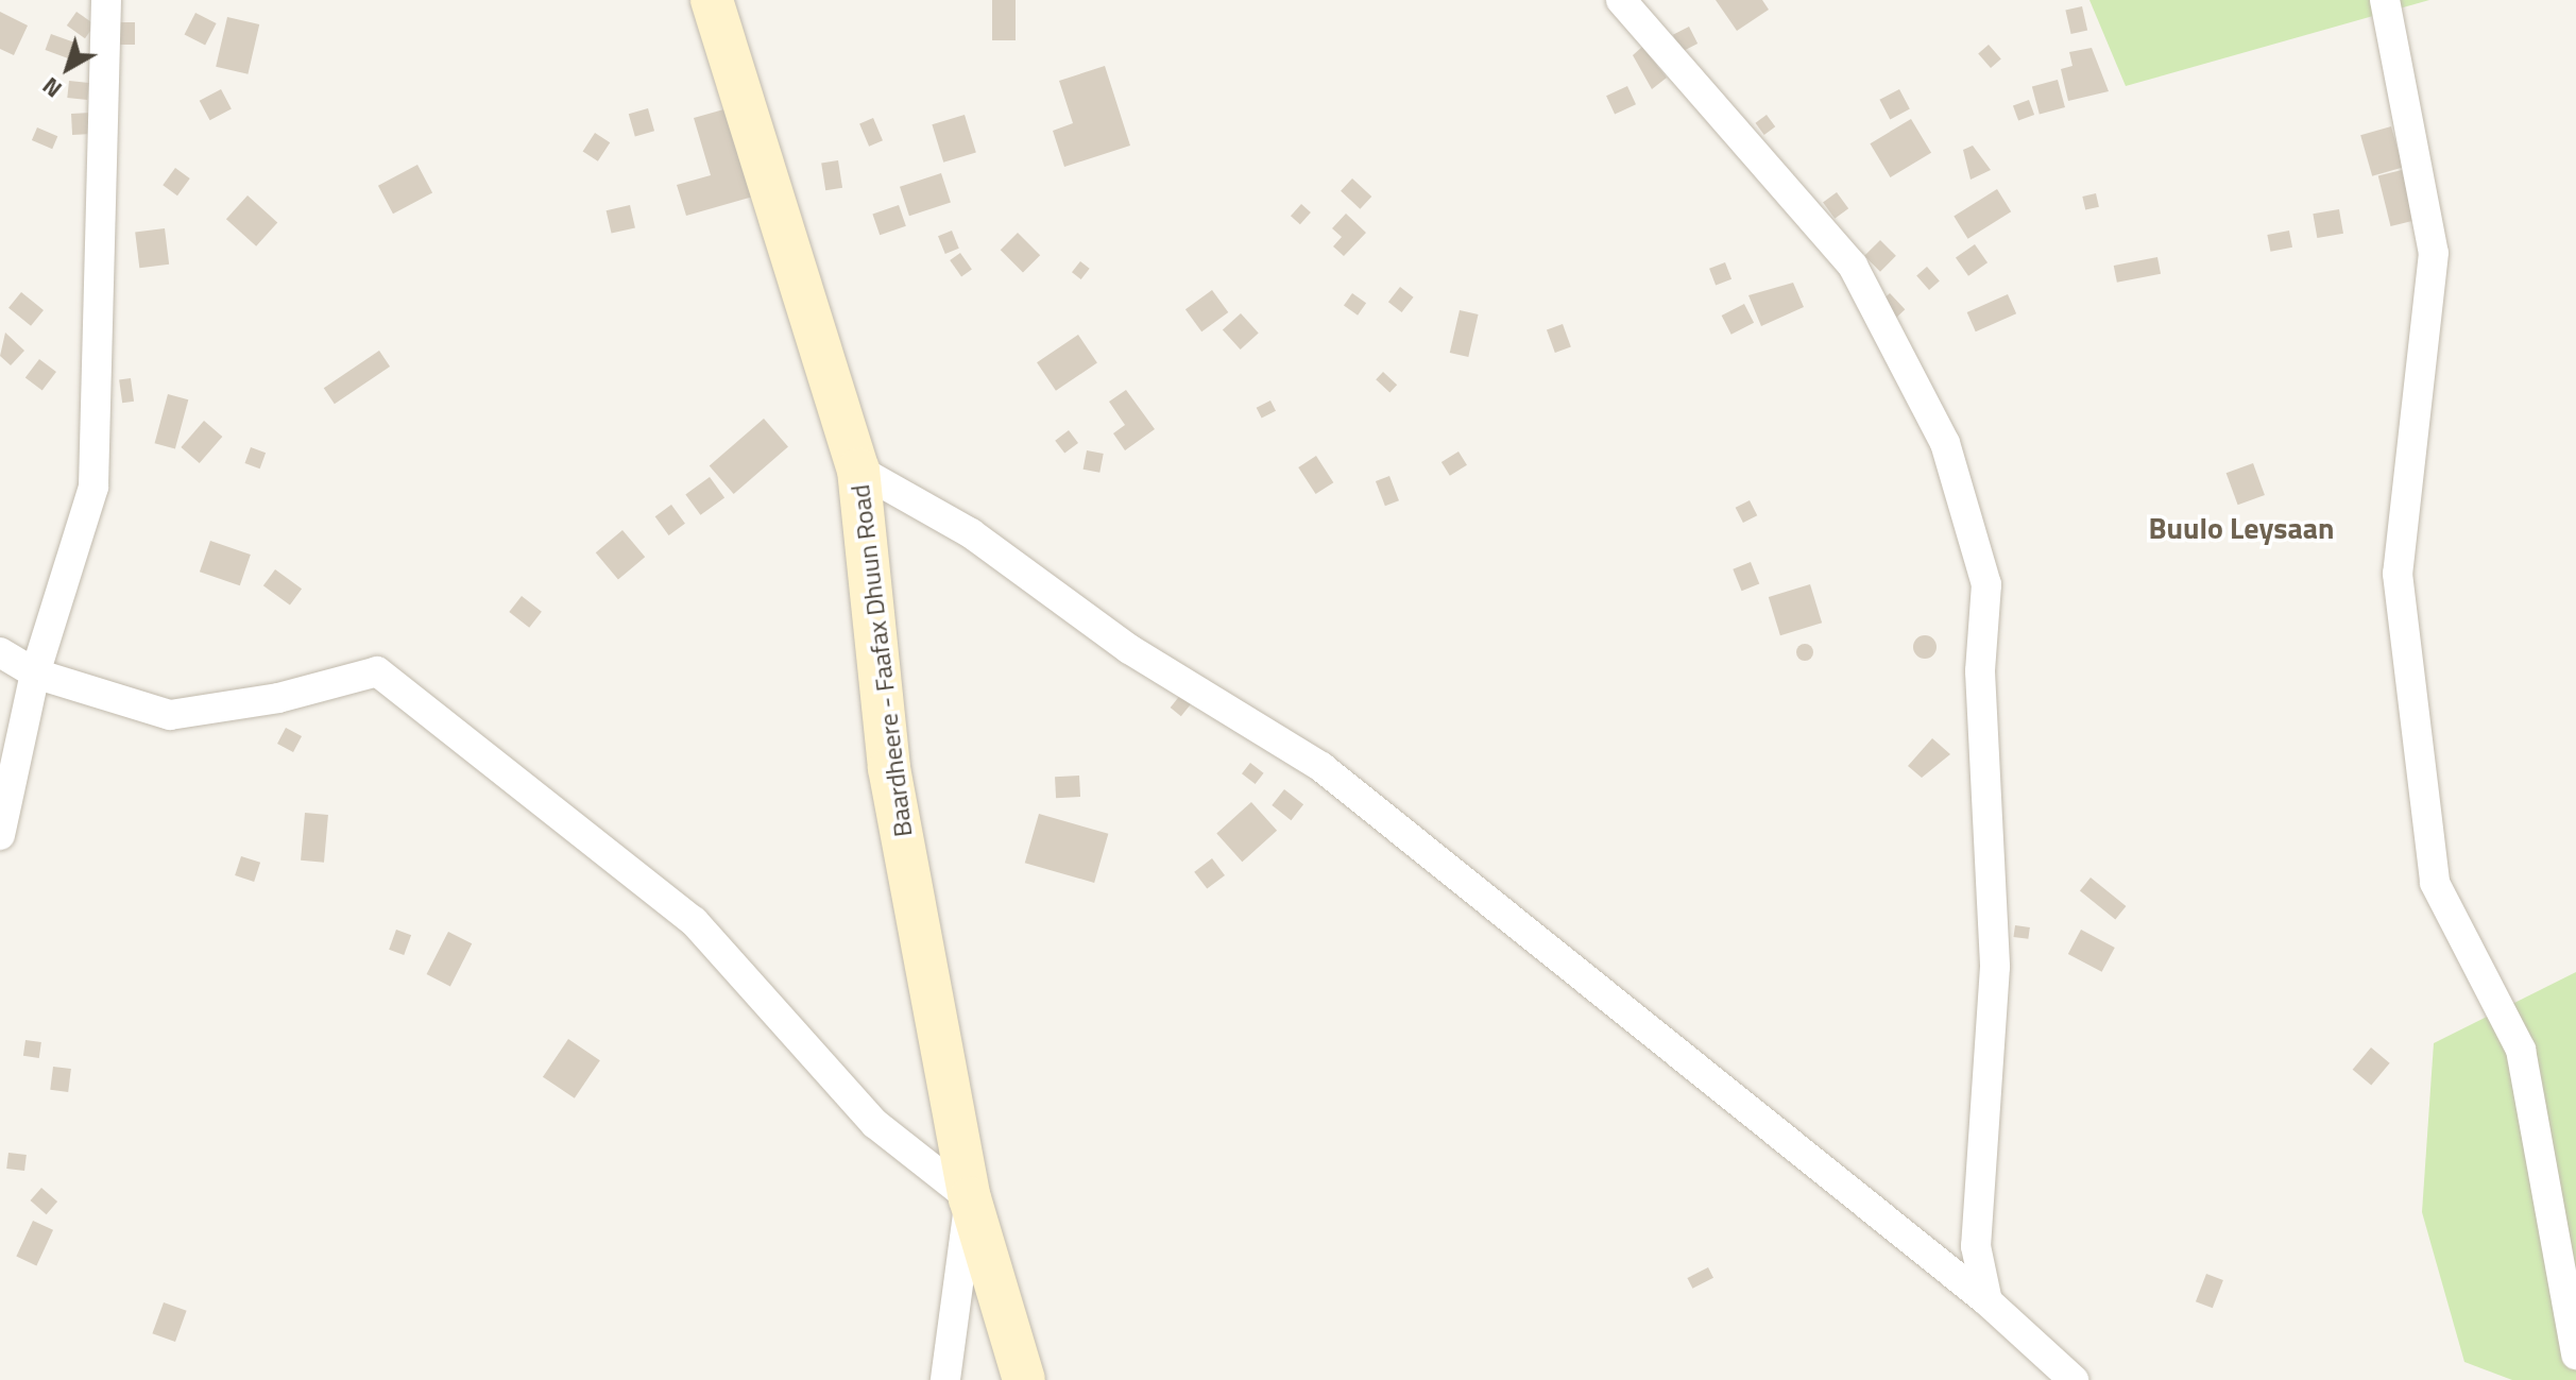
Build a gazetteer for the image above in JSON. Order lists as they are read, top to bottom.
{
  "streets": {
    "main road": ["Baardheere - Faafax Dhuun Road"]
  },
  "districts": ["Buulo Leysaan"],
  "north": "bottom left"
}
